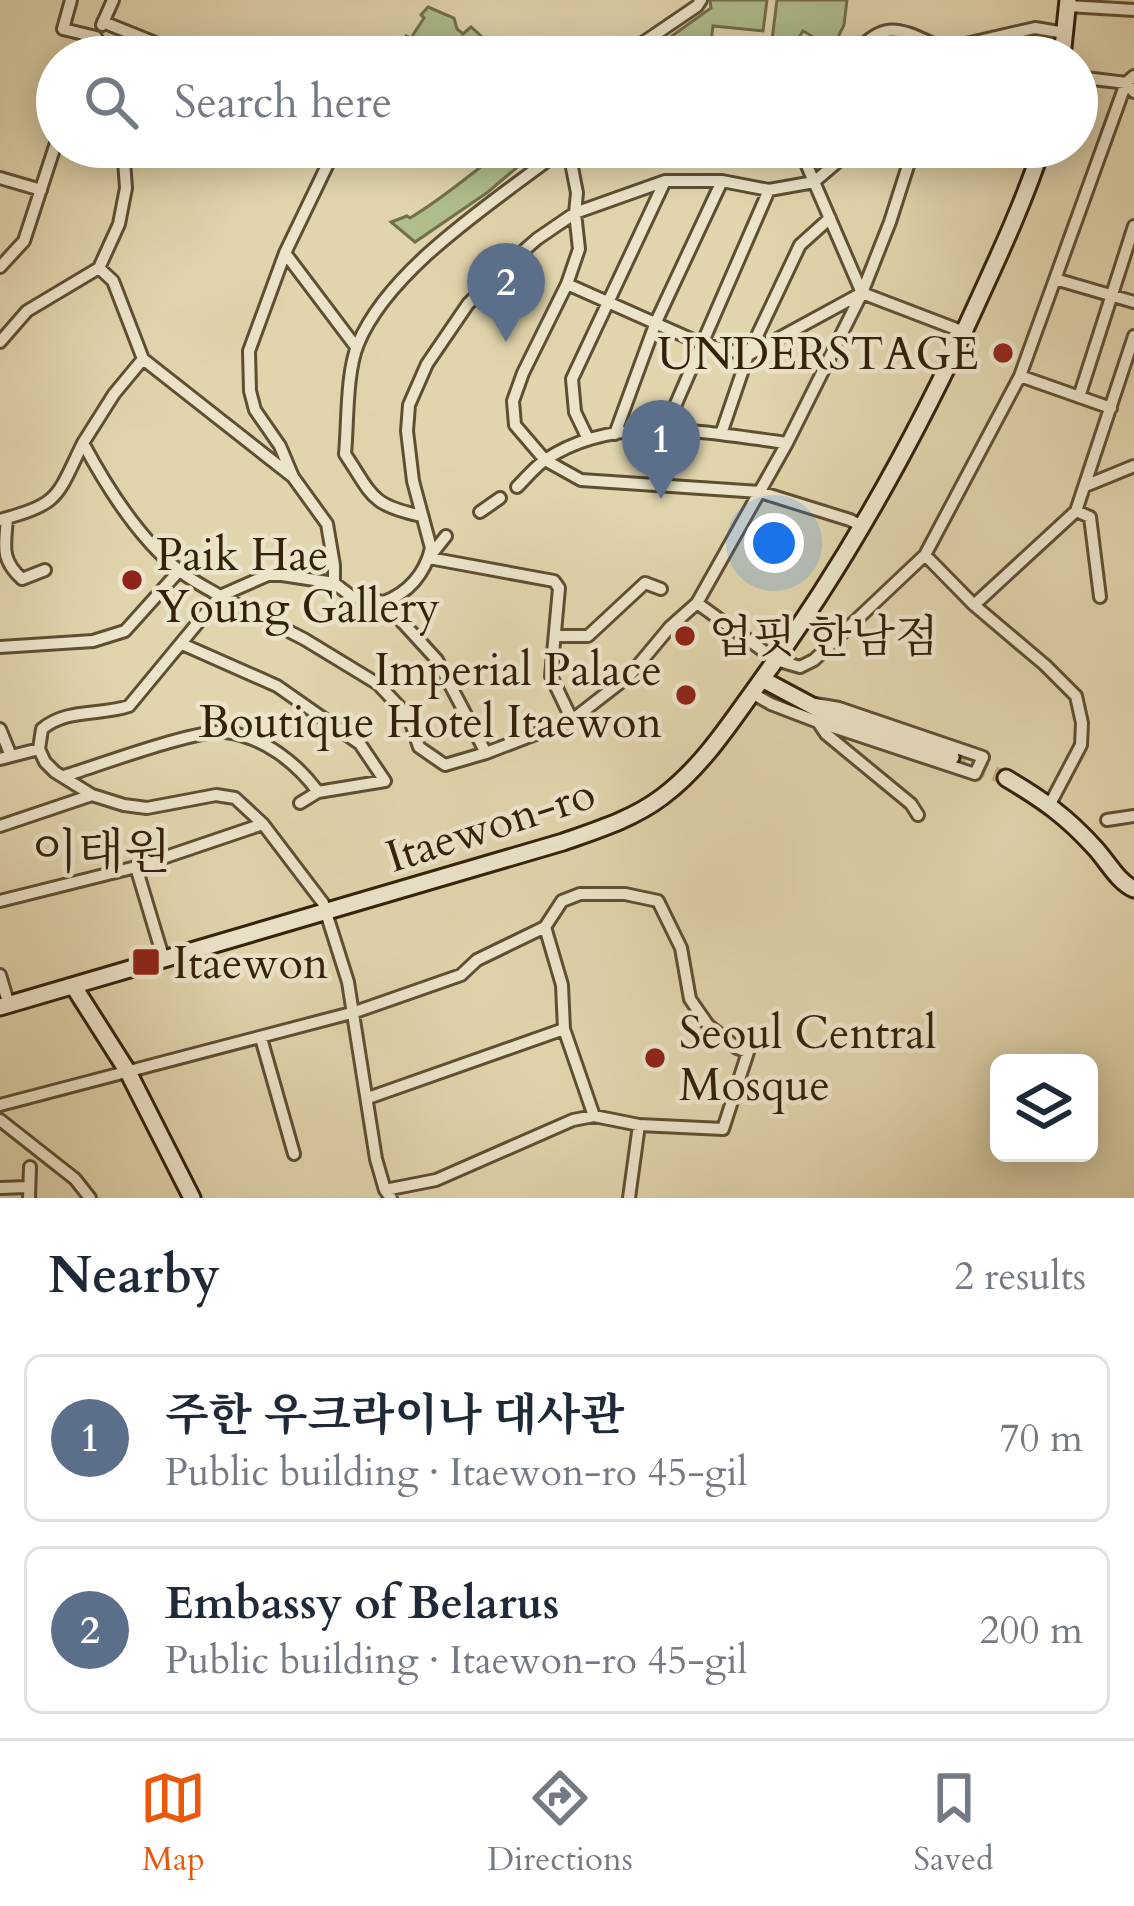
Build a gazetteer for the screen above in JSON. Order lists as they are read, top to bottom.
{
  "streets": {
    "main road": ["Itaewon-ro"]
  },
  "districts": ["이태원"],
  "places": {
    "other": [
      "UNDERSTAGE",
      "Paik Hae Young Gallery",
      "업핏 한남점",
      "Imperial Palace Boutique Hotel Itaewon",
      "Seoul Central Mosque"
    ],
    "transit": ["Itaewon"]
  },
  "page": {
    "search": "Search here",
    "pins": ["2", "1"],
    "heading": ["Nearby", "2 results"],
    "list": [
      {
        "mark": "1",
        "name": "주한 우크라이나 대사관",
        "note": "Public building · Itaewon-ro 45-gil",
        "value": "70 m"
      },
      {
        "mark": "2",
        "name": "Embassy of Belarus",
        "note": "Public building · Itaewon-ro 45-gil",
        "value": "200 m"
      }
    ],
    "nav": ["Map", "Directions", "Saved"]
  }
}
